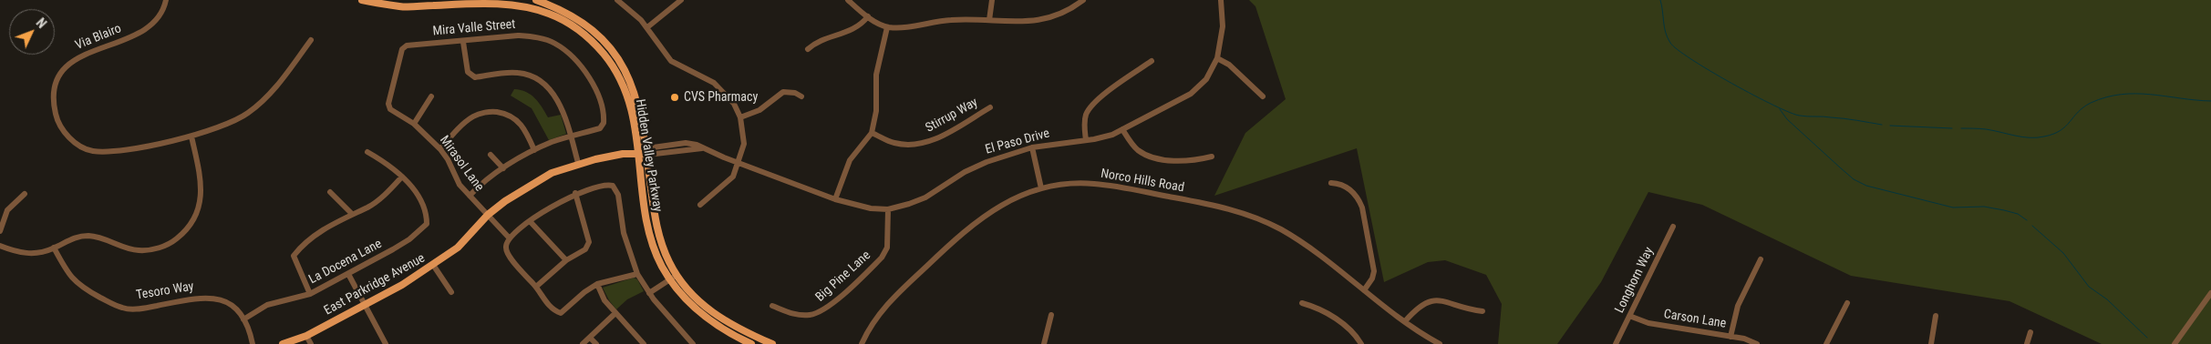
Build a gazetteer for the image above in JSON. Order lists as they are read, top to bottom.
{
  "streets": {
    "main road": ["Hidden Valley Parkway", "East Parkridge Avenue"],
    "street": [
      "Mira Valle Street",
      "Via Blairo",
      "Stirrup Way",
      "El Paso Drive",
      "Mirasol Lane",
      "Norco Hills Road",
      "La Docena Lane",
      "Big Pine Lane",
      "Longhorn Way",
      "Tesoro Way",
      "Carson Lane"
    ]
  },
  "crossings": [
    ["Mira Valle Street", "Mirasol Lane"],
    ["El Paso Drive", "Hidden Valley Parkway"],
    ["El Paso Drive", "Big Pine Lane"],
    ["El Paso Drive", "East Parkridge Avenue"],
    ["Hidden Valley Parkway", "East Parkridge Avenue"],
    ["Mirasol Lane", "East Parkridge Avenue"],
    ["La Docena Lane", "Tesoro Way"],
    ["Longhorn Way", "Carson Lane"]
  ],
  "places": ["CVS Pharmacy"],
  "north": "top right"
}
